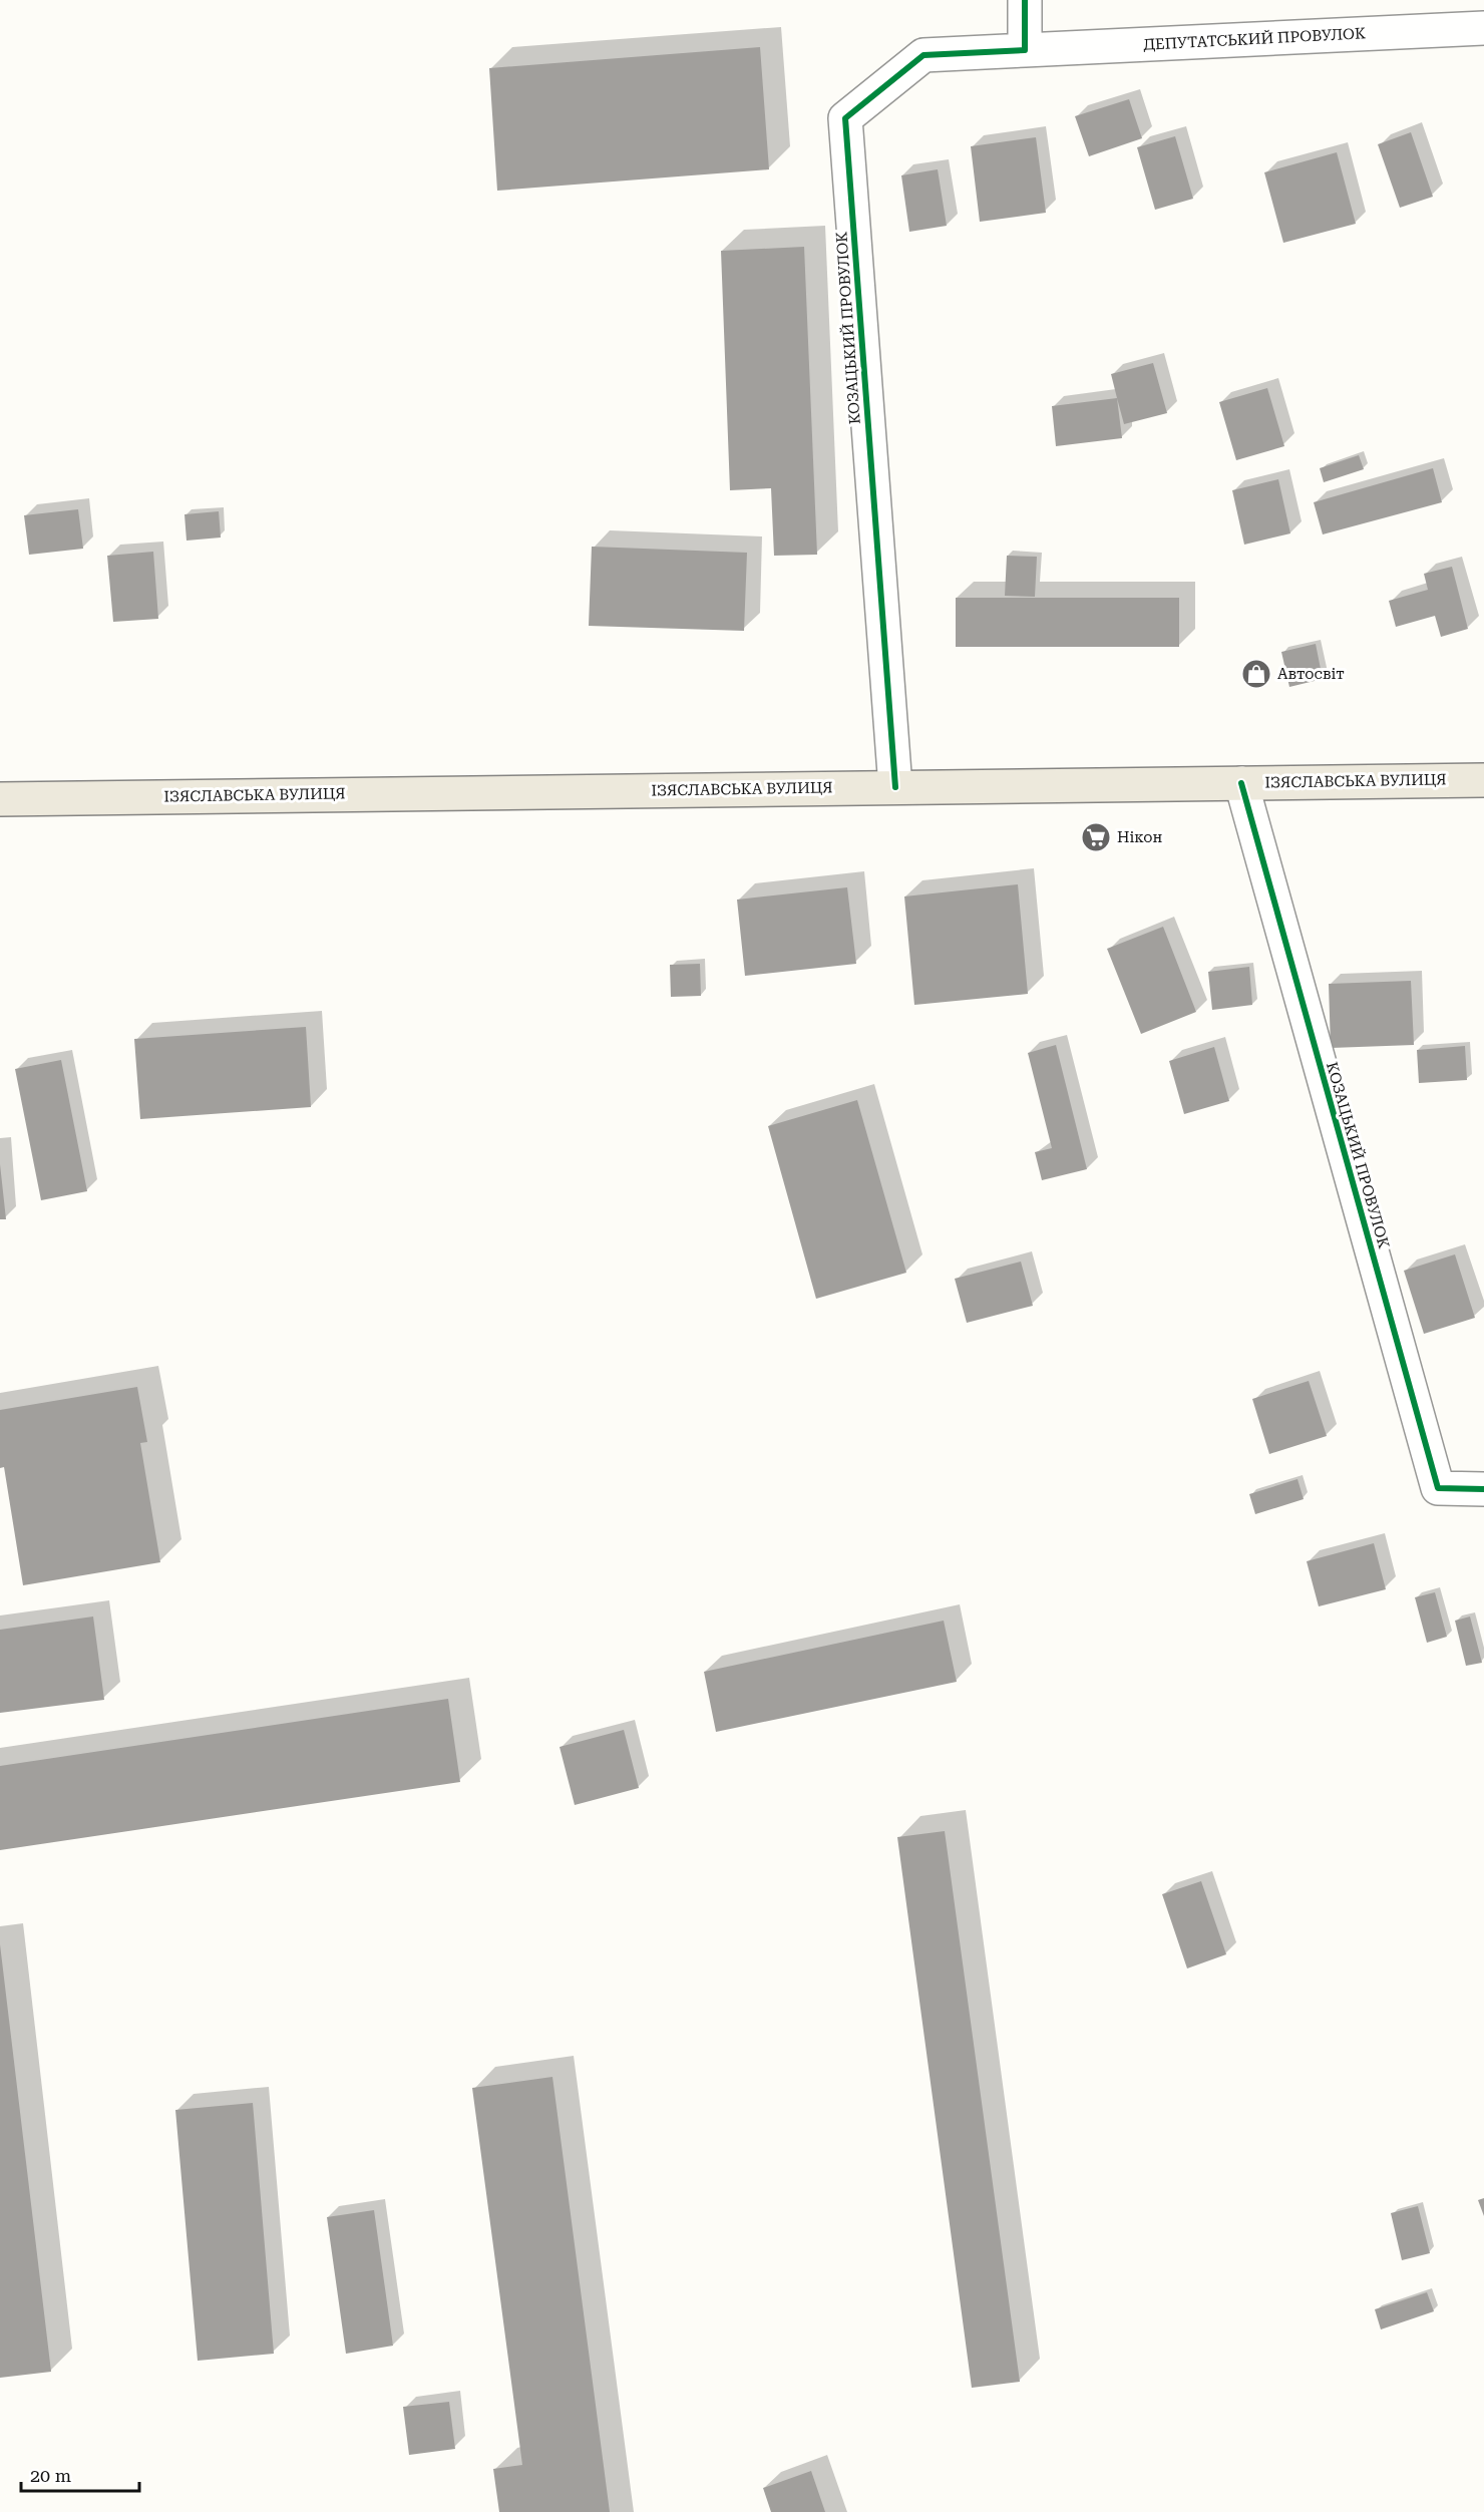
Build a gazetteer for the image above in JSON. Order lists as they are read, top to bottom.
{
  "streets": {
    "main road": ["ІЗЯСЛАВСЬКА ВУЛИЦЯ"],
    "street": ["ДЕПУТАТСЬКИЙ ПРОВУЛОК", "КОЗАЦЬКИЙ ПРОВУЛОК"]
  },
  "crossings": [
    ["ДЕПУТАТСЬКИЙ ПРОВУЛОК", "КОЗАЦЬКИЙ ПРОВУЛОК"],
    ["КОЗАЦЬКИЙ ПРОВУЛОК", "ІЗЯСЛАВСЬКА ВУЛИЦЯ"]
  ],
  "places": {
    "shop": ["Автосвіт"],
    "supermarket": ["Нікон"]
  },
  "scale_bar": "20 m"
}
